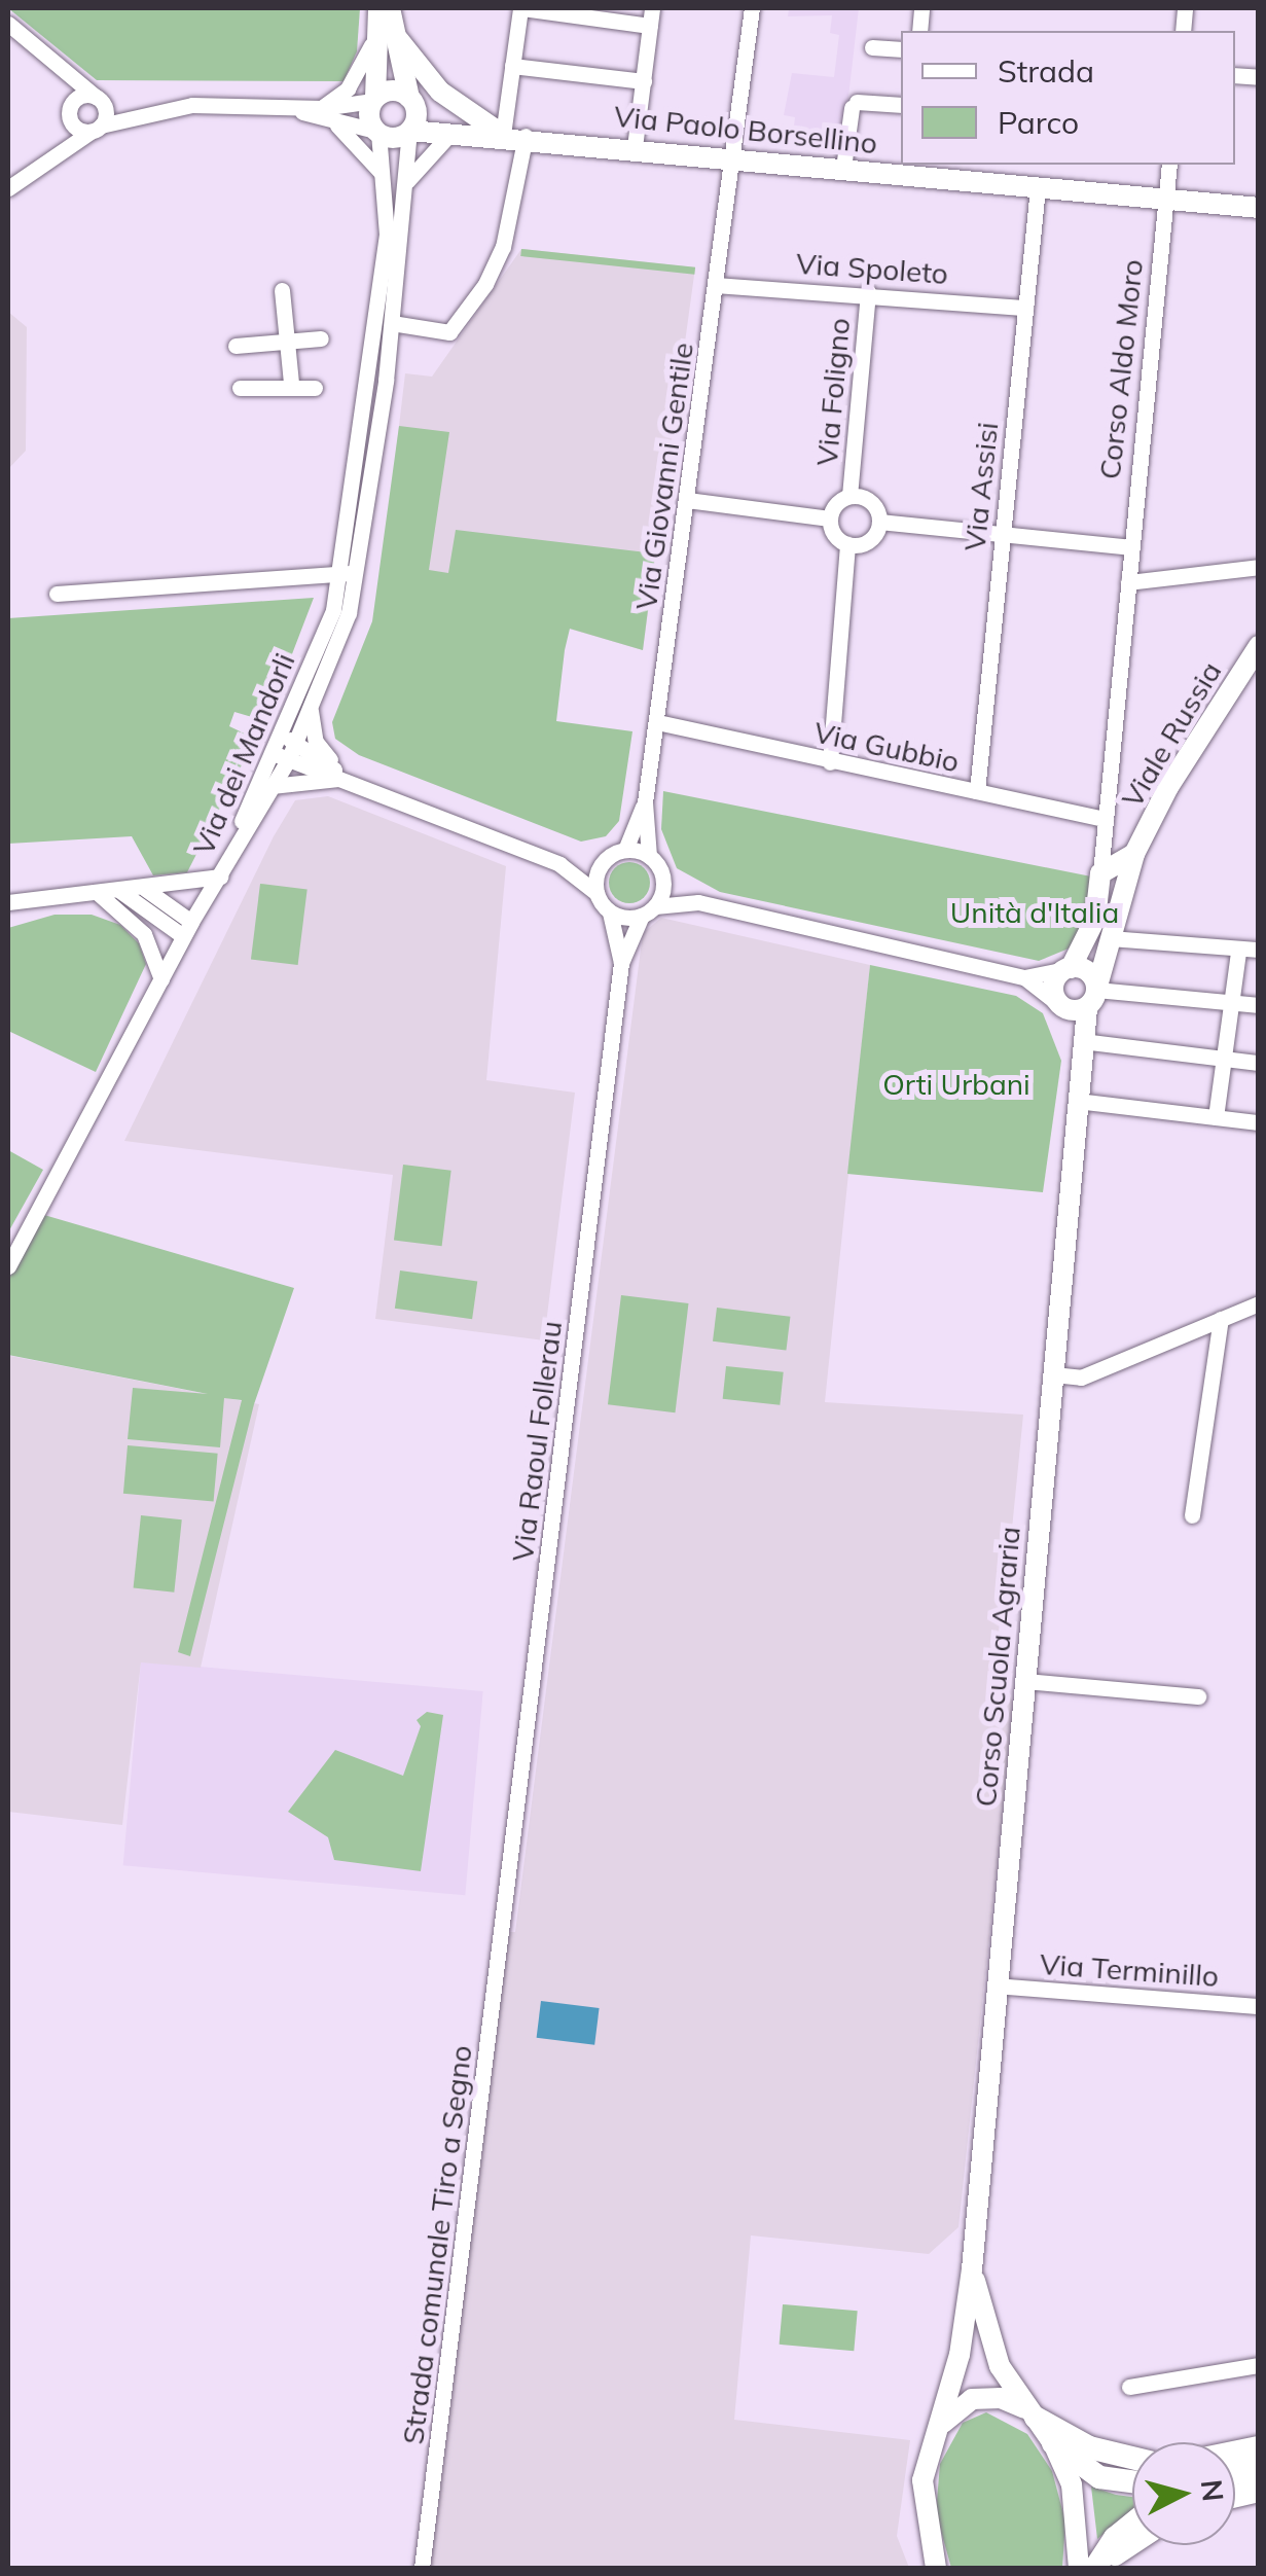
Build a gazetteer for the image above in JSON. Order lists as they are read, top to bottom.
{
  "streets": {
    "main road": [
      "Via Paolo Borsellino",
      "Corso Aldo Moro",
      "Viale Russia",
      "Corso Scuola Agraria"
    ],
    "street": [
      "Via Spoleto",
      "Via Foligno",
      "Via Giovanni Gentile",
      "Via Assisi",
      "Via Gubbio",
      "Via dei Mandorli",
      "Via Raoul Follerau",
      "Via Terminillo",
      "Strada comunale Tiro a Segno"
    ]
  },
  "crossings": [
    ["Via Paolo Borsellino", "Corso Aldo Moro"],
    ["Via Paolo Borsellino", "Via Giovanni Gentile"],
    ["Via Paolo Borsellino", "Via Assisi"],
    ["Via Spoleto", "Via Foligno"],
    ["Via Spoleto", "Via Giovanni Gentile"],
    ["Via Spoleto", "Via Assisi"],
    ["Corso Aldo Moro", "Viale Russia"],
    ["Corso Aldo Moro", "Via Gubbio"],
    ["Corso Aldo Moro", "Corso Scuola Agraria"],
    ["Via Giovanni Gentile", "Via Gubbio"],
    ["Via Giovanni Gentile", "Via Raoul Follerau"],
    ["Via Assisi", "Via Gubbio"],
    ["Viale Russia", "Corso Scuola Agraria"],
    ["Via Raoul Follerau", "Strada comunale Tiro a Segno"],
    ["Corso Scuola Agraria", "Via Terminillo"]
  ],
  "parks": ["Unità d'Italia", "Orti Urbani"],
  "legend": ["Strada", "Parco"],
  "north": "right"
}
